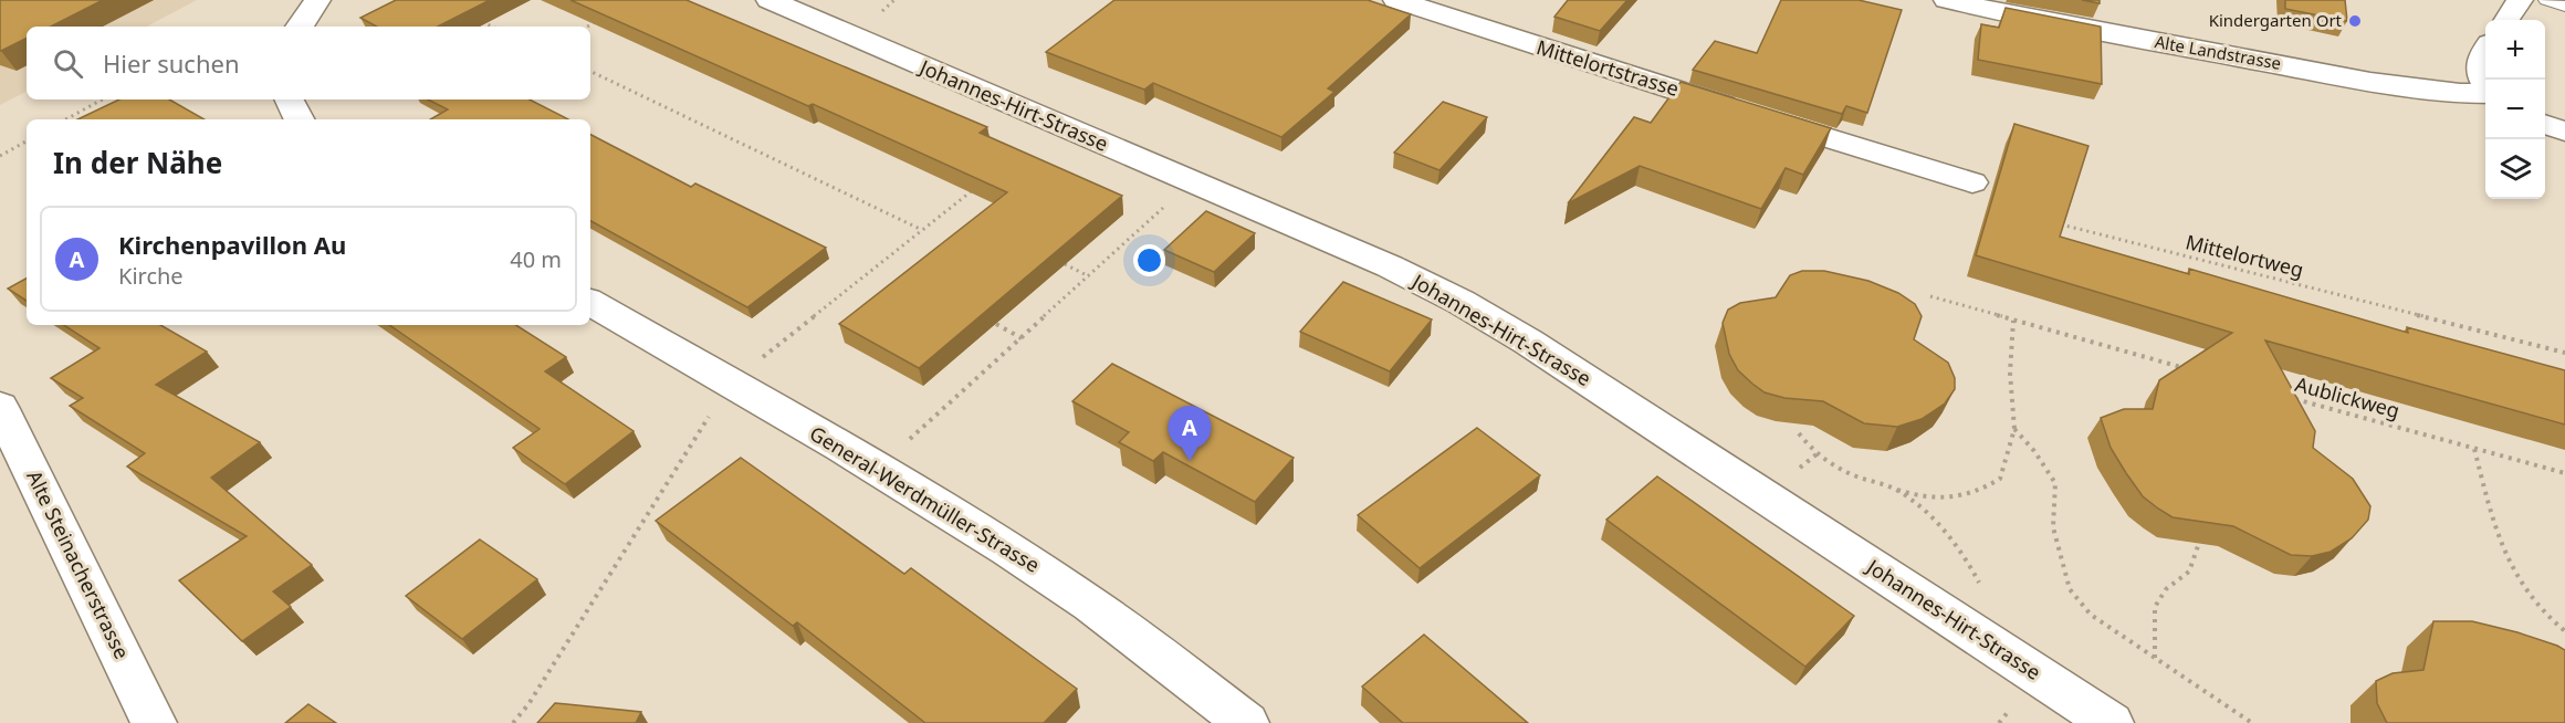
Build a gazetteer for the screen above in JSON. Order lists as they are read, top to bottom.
{
  "streets": {
    "street": [
      "Alte Landstrasse",
      "Mittelortstrasse",
      "Johannes-Hirt-Strasse",
      "General-Werdmüller-Strasse",
      "Alte Steinacherstrasse"
    ],
    "path": ["Mittelortweg", "Aublickweg"]
  },
  "places": ["Kindergarten Ort"],
  "page": {
    "map_buttons": ["+", "−"],
    "search": "Hier suchen",
    "heading": "In der Nähe",
    "list": [
      {
        "mark": "A",
        "name": "Kirchenpavillon Au",
        "note": "Kirche",
        "value": "40 m"
      }
    ],
    "pins": "A"
  }
}
